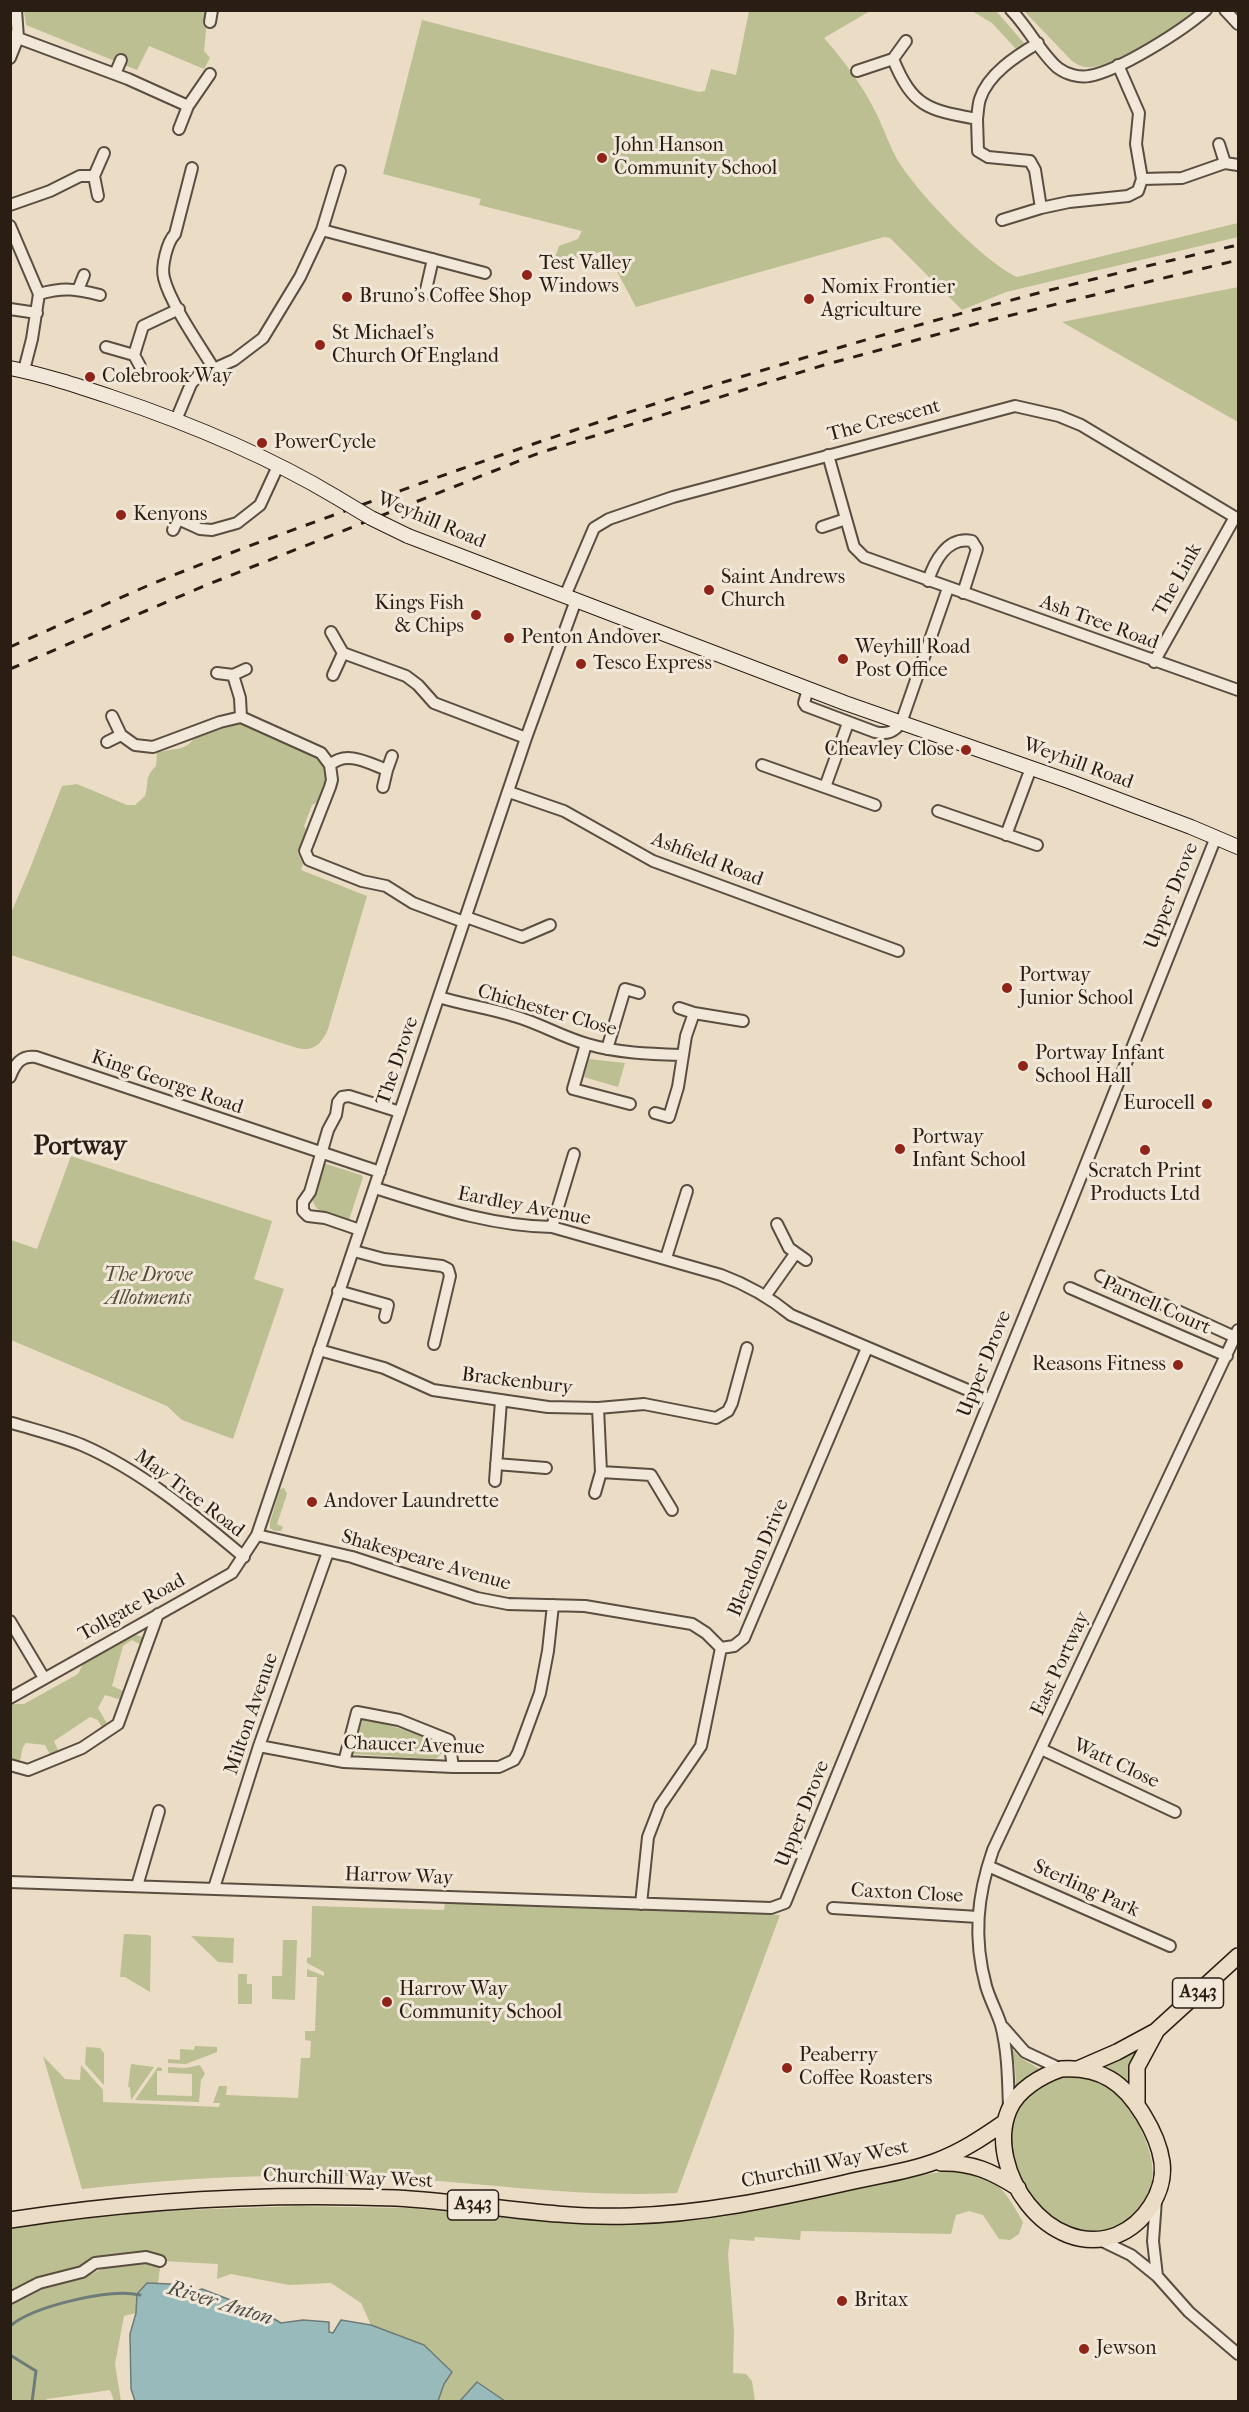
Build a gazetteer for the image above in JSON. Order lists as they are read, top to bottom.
{
  "streets": {
    "main road": ["Weyhill Road", "A343", "Churchill Way West"],
    "street": [
      "The Crescent",
      "The Link",
      "Ash Tree Road",
      "Ashfield Road",
      "Upper Drove",
      "Chichester Close",
      "The Drove",
      "King George Road",
      "Eardley Avenue",
      "Parnell Court",
      "Brackenbury",
      "May Tree Road",
      "Blendon Drive",
      "Shakespeare Avenue",
      "Tollgate Road",
      "East Portway",
      "Milton Avenue",
      "Chaucer Avenue",
      "Watt Close",
      "Harrow Way",
      "Sterling Park",
      "Caxton Close"
    ]
  },
  "crossings": [
    ["The Crescent", "Weyhill Road"],
    ["The Crescent", "The Link"],
    ["The Crescent", "Ash Tree Road"],
    ["The Crescent", "The Drove"],
    ["Weyhill Road", "Upper Drove"],
    ["Weyhill Road", "The Drove"],
    ["The Link", "Ash Tree Road"],
    ["Ashfield Road", "The Drove"],
    ["Upper Drove", "Eardley Avenue"],
    ["Upper Drove", "Harrow Way"],
    ["Chichester Close", "The Drove"],
    ["The Drove", "King George Road"],
    ["The Drove", "Eardley Avenue"],
    ["The Drove", "Brackenbury"],
    ["The Drove", "Shakespeare Avenue"],
    ["The Drove", "Tollgate Road"],
    ["Eardley Avenue", "Blendon Drive"],
    ["Parnell Court", "East Portway"],
    ["May Tree Road", "Tollgate Road"],
    ["Blendon Drive", "Shakespeare Avenue"],
    ["Shakespeare Avenue", "Tollgate Road"],
    ["Shakespeare Avenue", "Milton Avenue"],
    ["Shakespeare Avenue", "Chaucer Avenue"],
    ["East Portway", "Watt Close"],
    ["East Portway", "Sterling Park"],
    ["East Portway", "Caxton Close"],
    ["Milton Avenue", "Chaucer Avenue"],
    ["Milton Avenue", "Harrow Way"]
  ],
  "districts": ["Portway"],
  "water": ["River Anton"],
  "parks": ["The Drove Allotments"],
  "places": [
    "John Hanson Community School",
    "Test Valley Windows",
    "Bruno's Coffee Shop",
    "Nomix Frontier Agriculture",
    "St Michael's Church Of England",
    "Colebrook Way",
    "PowerCycle",
    "Kenyons",
    "Saint Andrews Church",
    "Kings Fish & Chips",
    "Penton Andover",
    "Weyhill Road Post Office",
    "Tesco Express",
    "Cheavley Close",
    "Portway Junior School",
    "Portway Infant School Hall",
    "Eurocell",
    "Portway Infant School",
    "Scratch Print Products Ltd",
    "Reasons Fitness",
    "Andover Laundrette",
    "Harrow Way Community School",
    "Peaberry Coffee Roasters",
    "Britax",
    "Jewson"
  ]
}
